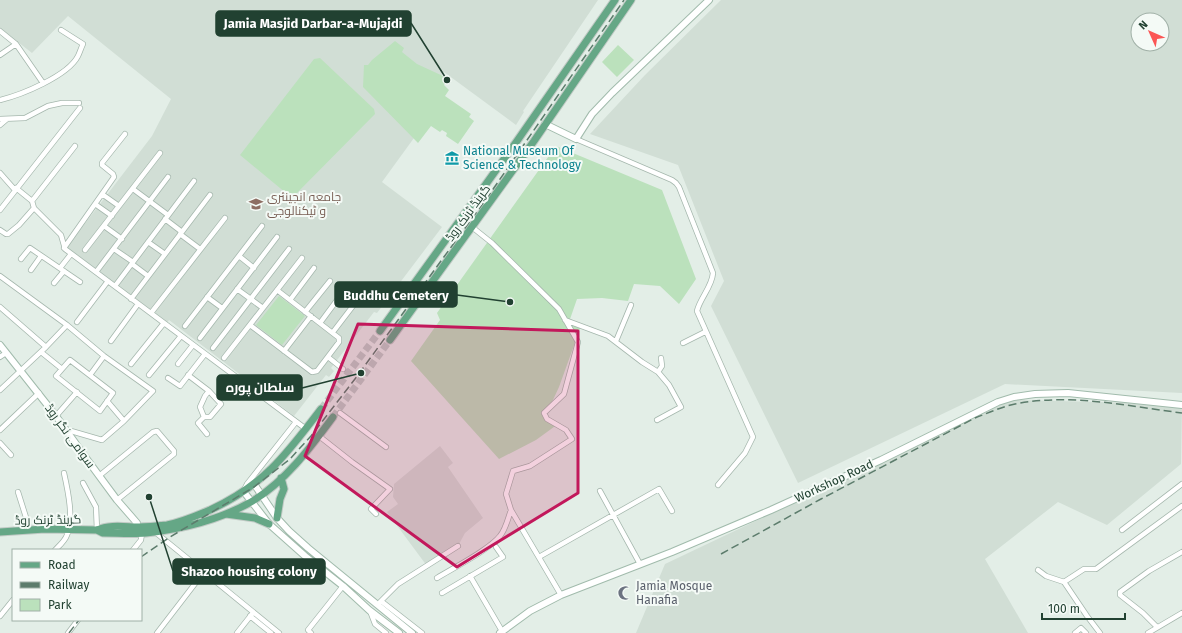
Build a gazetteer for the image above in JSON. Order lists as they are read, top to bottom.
{
  "streets": {
    "main road": ["گرینڈ ٹرنک روڈ", "سوامی نگر روڈ", "Workshop Road"]
  },
  "crossings": [
    ["گرینڈ ٹرنک روڈ", "سوامی نگر روڈ"]
  ],
  "places": {
    "other": [
      "Jamia Masjid Darbar-a-Mujajdi",
      "Buddhu Cemetery",
      "سلطان پورہ",
      "Shazoo housing colony"
    ],
    "museum": ["National Museum Of Science & Technology"],
    "school or university": ["جامعہ انجینئری و ٹیکنالوجی"],
    "mosque": ["Jamia Mosque Hanafia"]
  },
  "legend": ["Road", "Railway", "Park"],
  "scale_bar": "100 m",
  "north": "top left"
}
